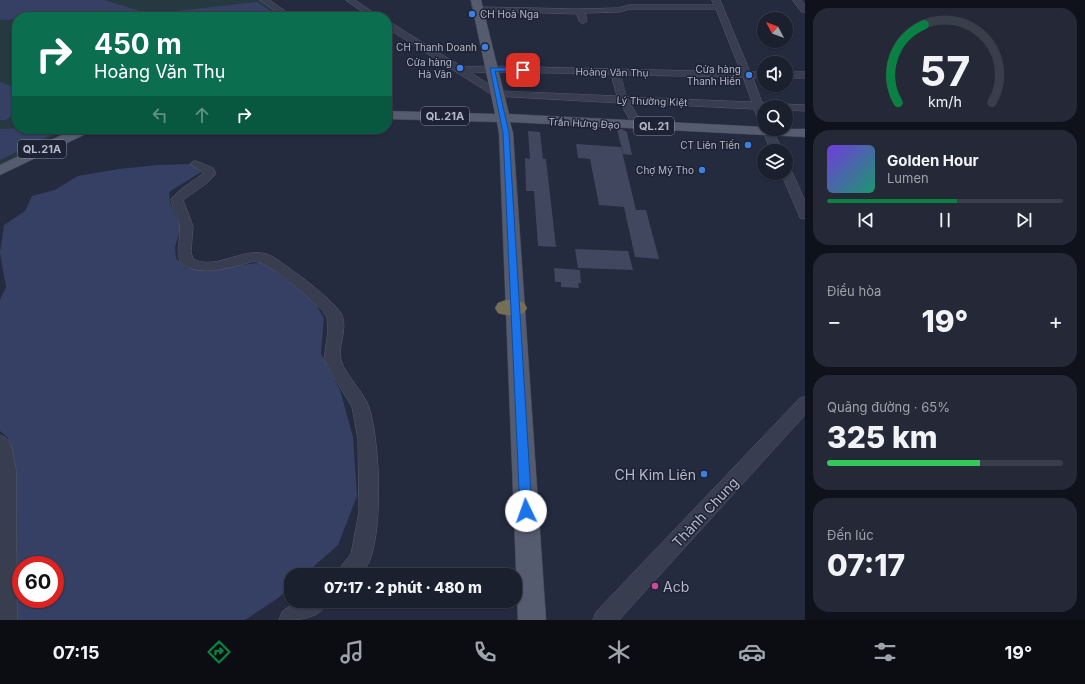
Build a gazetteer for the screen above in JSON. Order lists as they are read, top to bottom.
{
  "streets": {
    "main road": ["QL.21A", "Trần Hưng Đạo", "QL.21"],
    "street": ["Hoàng Văn Thụ", "Lý Thường Kiệt", "Thành Chung"]
  },
  "places": [
    "CH Hoà Nga",
    "CH Thanh Doanh",
    "Cửa hàng Hà Vân",
    "Cửa hàng Thanh Hiền",
    "CT Liên Tiến",
    "Chợ Mỹ Tho",
    "CH Kim Liên",
    "Acb"
  ],
  "north": "top left",
  "page": {
    "turn": ["450 m", "Hoàng Văn Thụ"],
    "song": ["Golden Hour", "Lumen"],
    "tile": [
      "Điều hòa",
      ["Quãng đường · 65%", "325 km"],
      ["Đến lúc", "07:17"]
    ],
    "heat": ["−", "19°", "+"],
    "limit": "60",
    "trip": "07:17 · 2 phút · 480 m",
    "tabs": ["07:15", "19°"],
    "gauge": ["57", "km/h"]
  }
}
